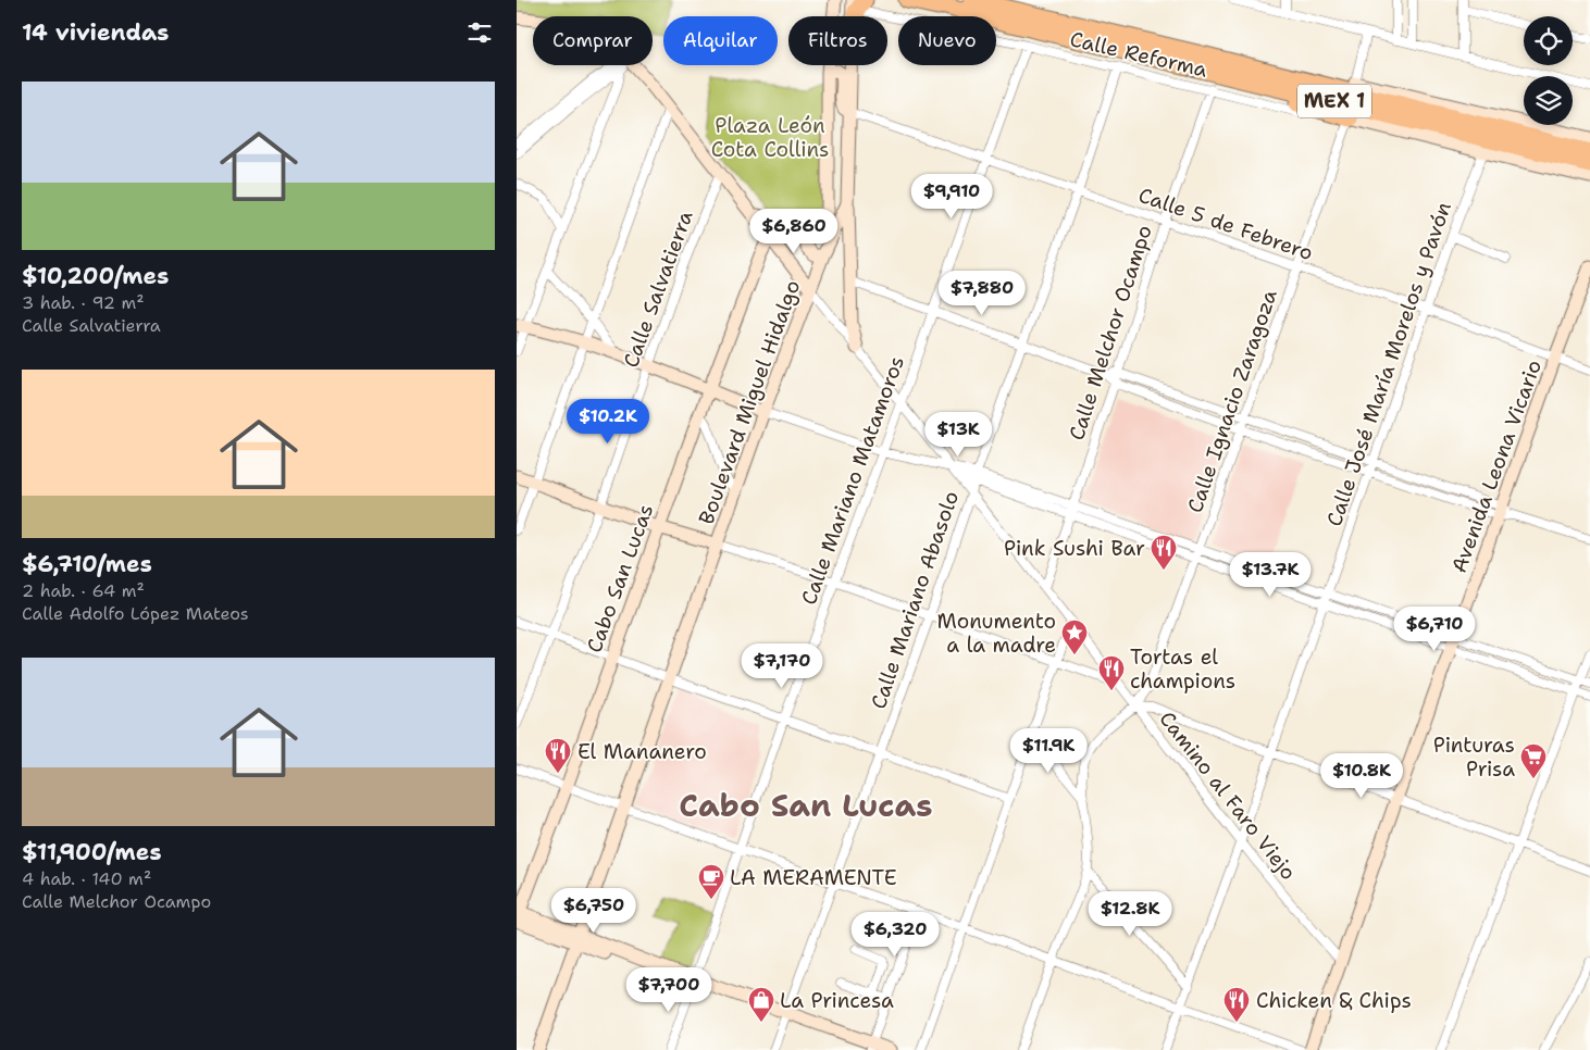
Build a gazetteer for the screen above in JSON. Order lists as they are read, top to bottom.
{
  "streets": {
    "highway": ["MEX 1"],
    "street": [
      "Calle Reforma",
      "Calle 5 de Febrero",
      "Calle Salvatierra",
      "Calle Melchor Ocampo",
      "Calle José María Morelos y Pavón",
      "Calle Ignacio Zaragoza",
      "Boulevard Miguel Hidalgo",
      "Avenida Leona Vicario",
      "Calle Mariano Matamoros",
      "Cabo San Lucas",
      "Calle Mariano Abasolo",
      "Camino al Faro Viejo"
    ]
  },
  "crossings": [
    ["Calle Reforma", "MEX 1"],
    ["Calle Reforma", "Calle Melchor Ocampo"],
    ["Calle Reforma", "Calle Ignacio Zaragoza"],
    ["Calle Reforma", "Boulevard Miguel Hidalgo"],
    ["Calle Reforma", "Calle Mariano Matamoros"],
    ["Calle Reforma", "Calle Mariano Abasolo"],
    ["MEX 1", "Calle Ignacio Zaragoza"],
    ["Calle 5 de Febrero", "Calle Melchor Ocampo"],
    ["Calle 5 de Febrero", "Calle José María Morelos y Pavón"],
    ["Calle 5 de Febrero", "Calle Ignacio Zaragoza"],
    ["Calle 5 de Febrero", "Boulevard Miguel Hidalgo"],
    ["Calle 5 de Febrero", "Avenida Leona Vicario"],
    ["Calle 5 de Febrero", "Calle Mariano Matamoros"],
    ["Calle 5 de Febrero", "Calle Mariano Abasolo"],
    ["Calle Melchor Ocampo", "Camino al Faro Viejo"],
    ["Calle José María Morelos y Pavón", "Camino al Faro Viejo"],
    ["Calle Ignacio Zaragoza", "Camino al Faro Viejo"],
    ["Boulevard Miguel Hidalgo", "Camino al Faro Viejo"],
    ["Avenida Leona Vicario", "Camino al Faro Viejo"],
    ["Calle Mariano Matamoros", "Camino al Faro Viejo"],
    ["Calle Mariano Abasolo", "Camino al Faro Viejo"]
  ],
  "districts": ["Cabo San Lucas"],
  "parks": ["Plaza León Cota Collins"],
  "places": {
    "restaurant": [
      "Pink Sushi Bar",
      "Tortas el champions",
      "El Mananero",
      "Chicken & Chips"
    ],
    "place": ["Monumento a la madre"],
    "supermarket": ["Pinturas Prisa"],
    "cafe": ["LA MERAMENTE"],
    "shop": ["La Princesa"]
  },
  "page": {
    "heading": "14 viviendas",
    "chip": [
      "Comprar",
      "Alquilar",
      "Filtros",
      "Nuevo"
    ],
    "list": [
      {
        "name": "$10,200/mes",
        "note": "3 hab. · 92 m² · Calle Salvatierra"
      },
      {
        "name": "$6,710/mes",
        "note": "2 hab. · 64 m² · Calle Adolfo López Mateos"
      },
      {
        "name": "$11,900/mes",
        "note": "4 hab. · 140 m² · Calle Melchor Ocampo"
      }
    ],
    "price": [
      "$9,910",
      "$6,860",
      "$7,880",
      "$10.2K",
      "$13K",
      "$13.7K",
      "$6,710",
      "$7,170",
      "$11.9K",
      "$10.8K",
      "$6,750",
      "$12.8K",
      "$6,320",
      "$7,700"
    ]
  }
}
